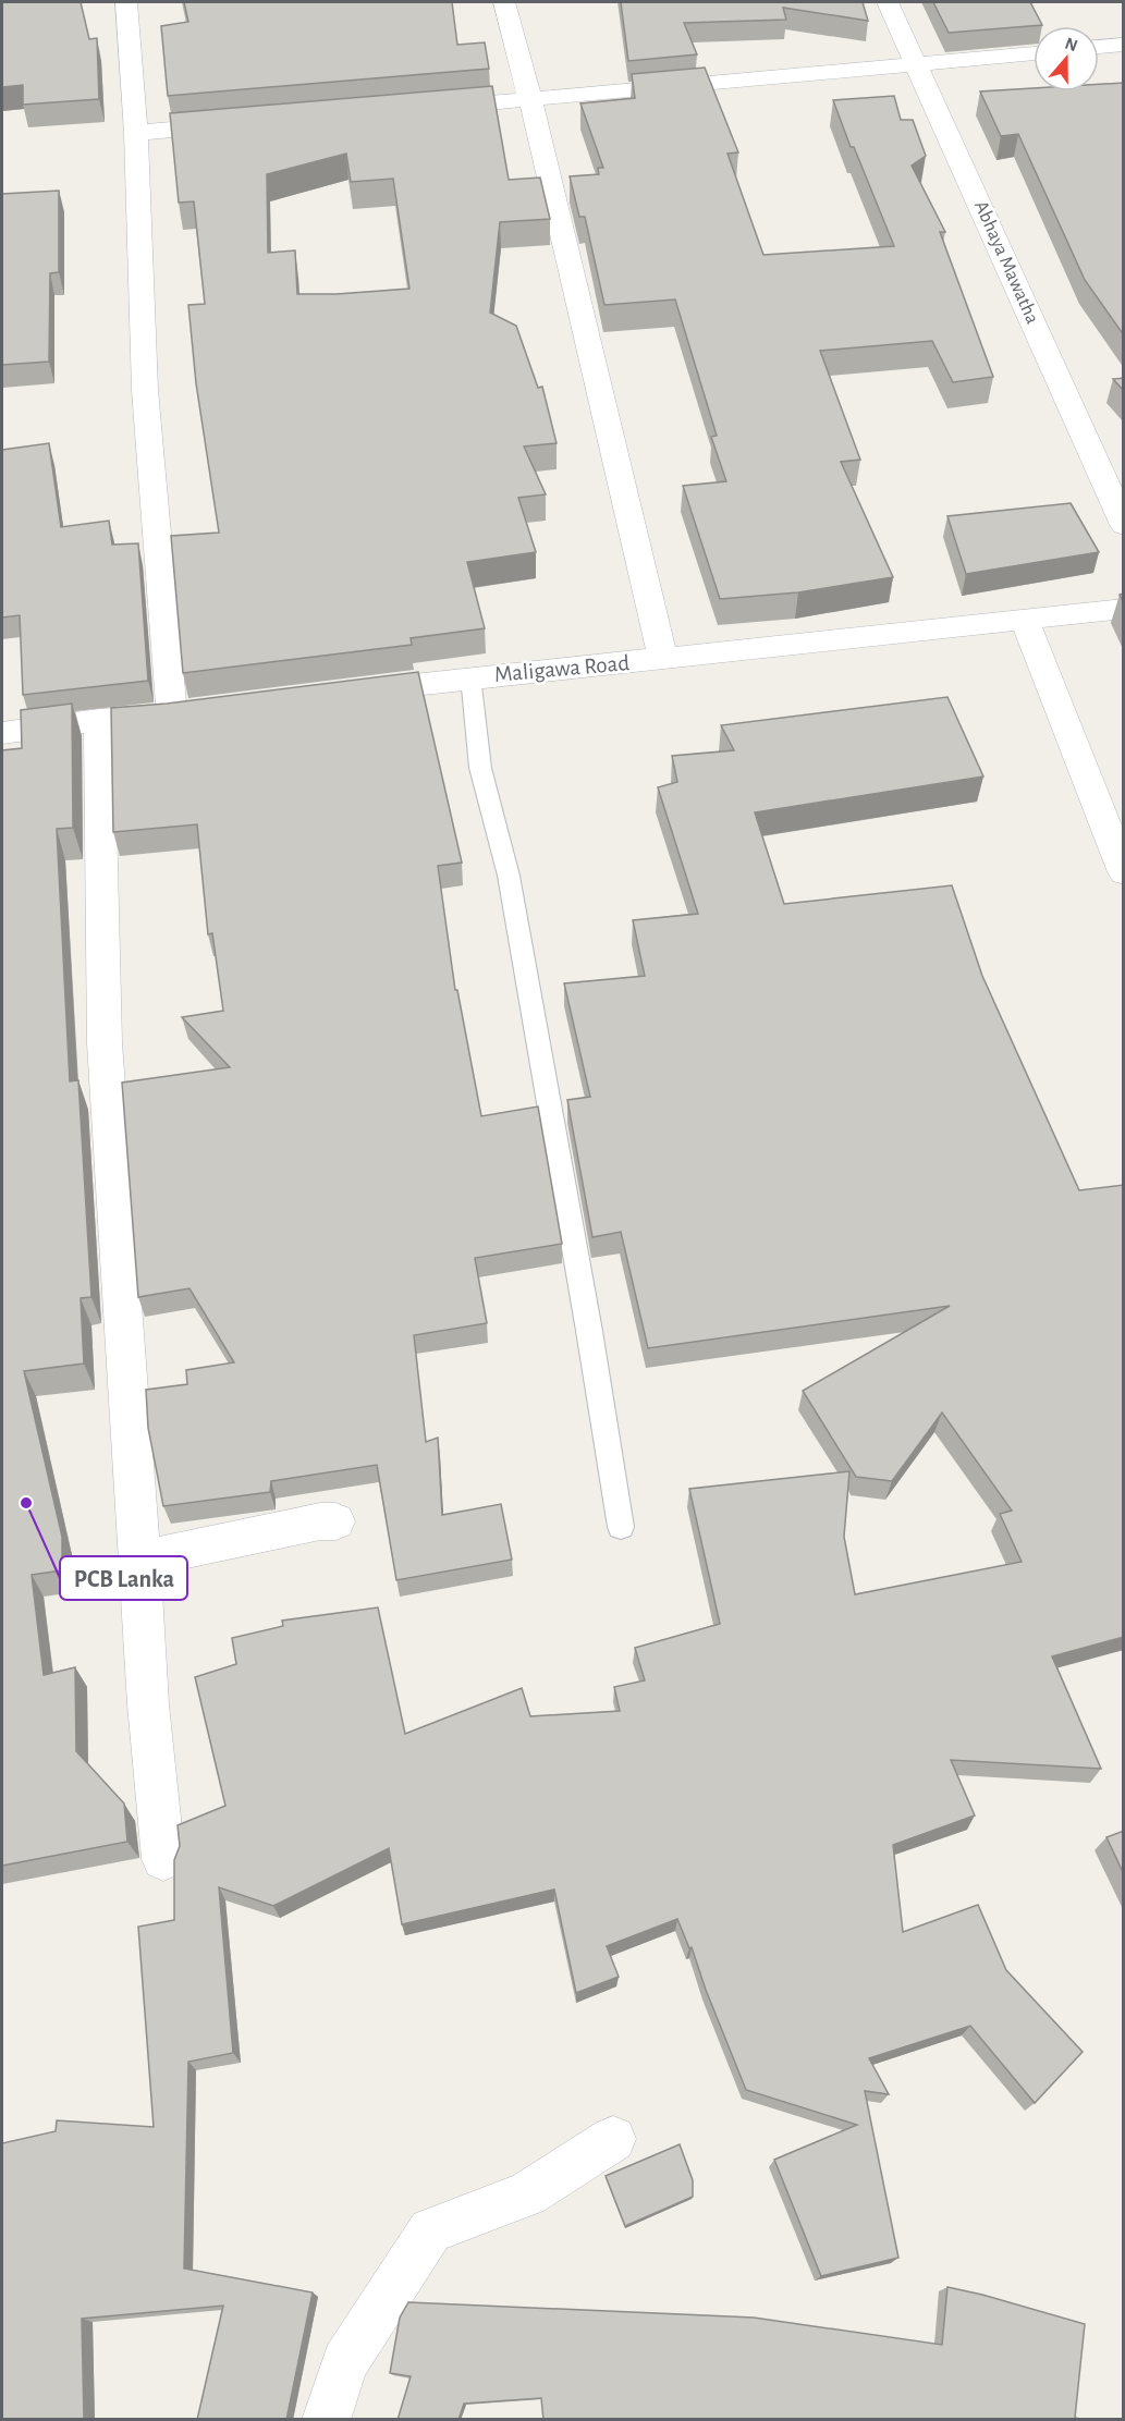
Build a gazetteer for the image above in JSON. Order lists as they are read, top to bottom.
{
  "streets": {
    "street": ["Abhaya Mawatha", "Maligawa Road"]
  },
  "places": ["PCB Lanka"],
  "north": "top"
}
